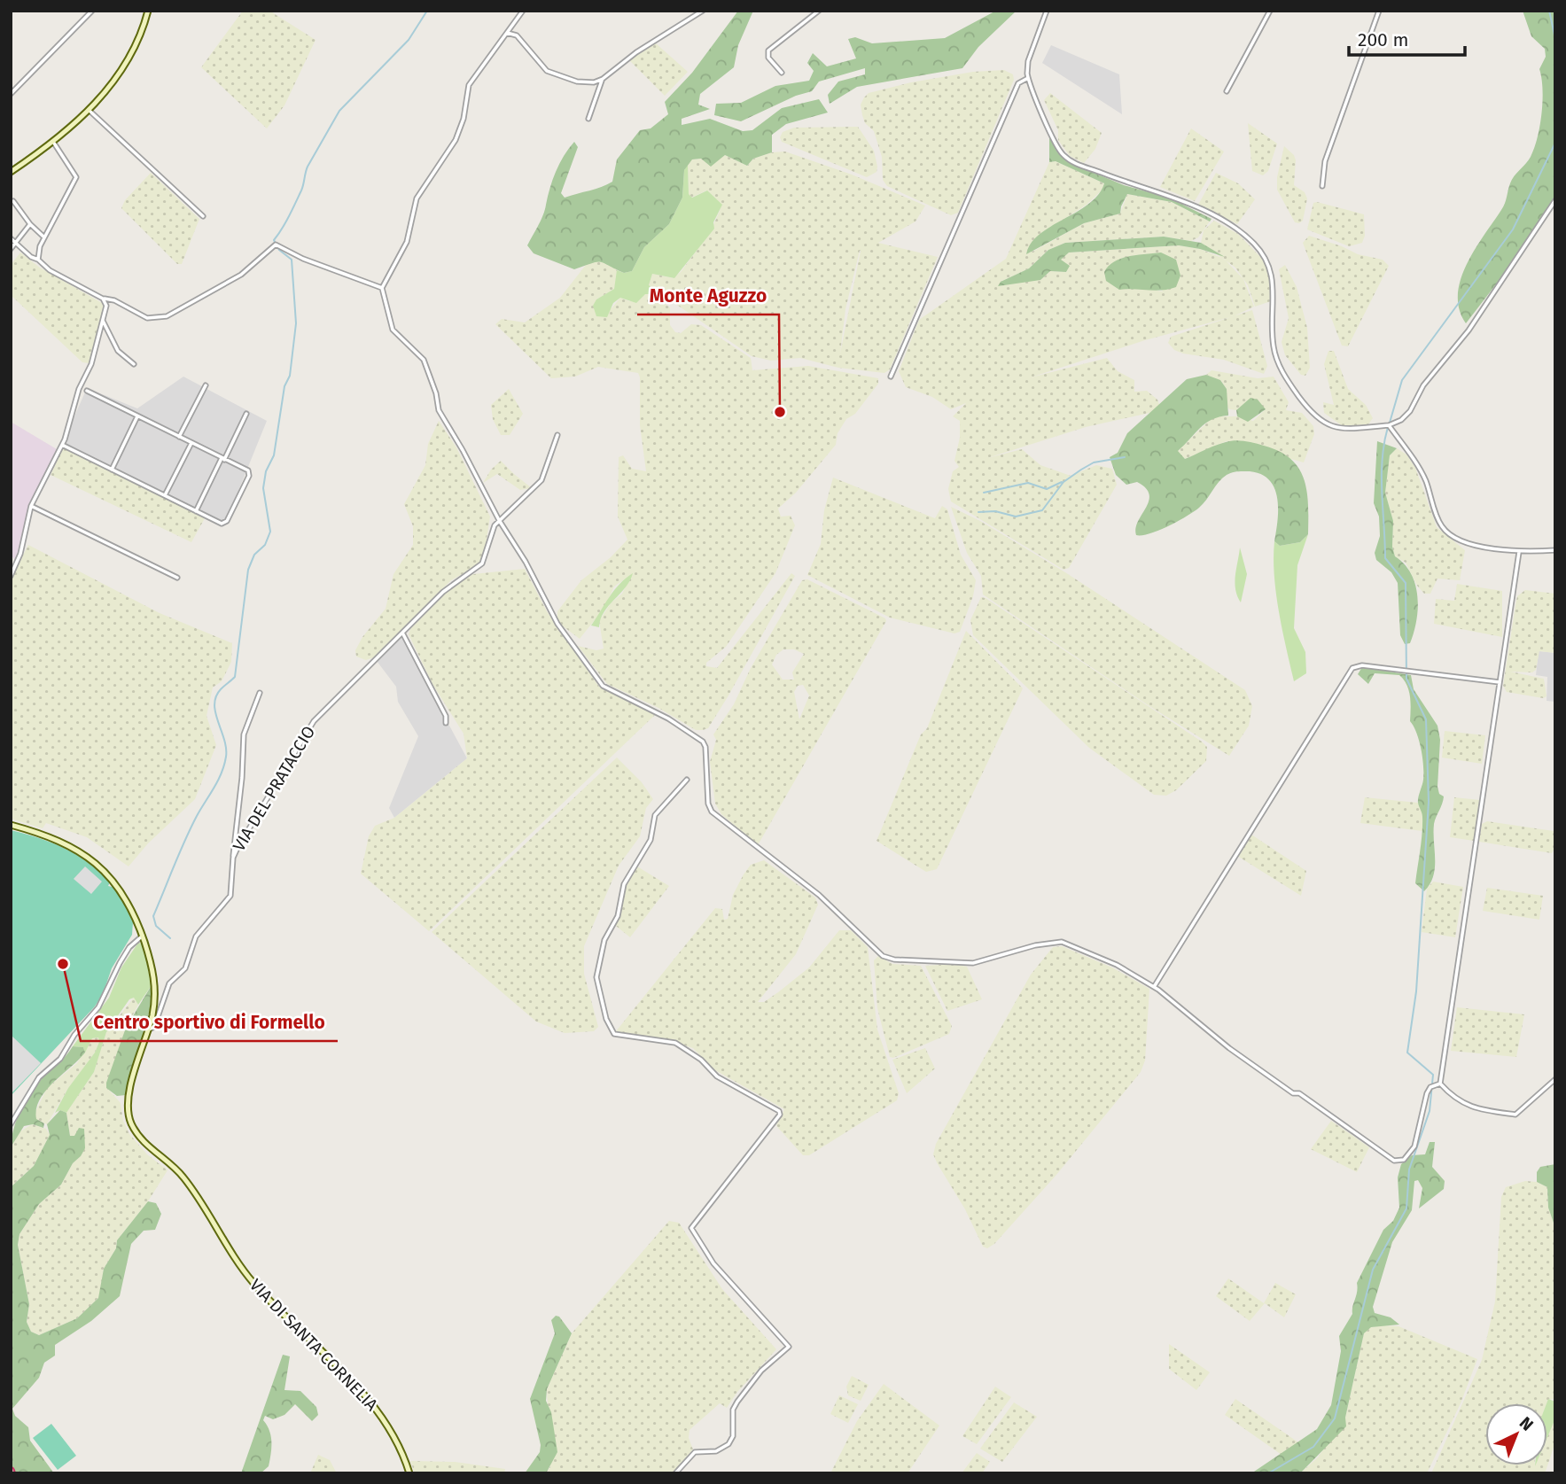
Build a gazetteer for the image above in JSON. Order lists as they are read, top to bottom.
{
  "streets": {
    "street": ["VIA DEL PRATACCIO", "VIA DI SANTA CORNELIA"]
  },
  "crossings": [
    ["VIA DEL PRATACCIO", "VIA DI SANTA CORNELIA"]
  ],
  "places": ["Monte Aguzzo", "Centro sportivo di Formello"],
  "scale_bar": "200 m",
  "north": "top right"
}
